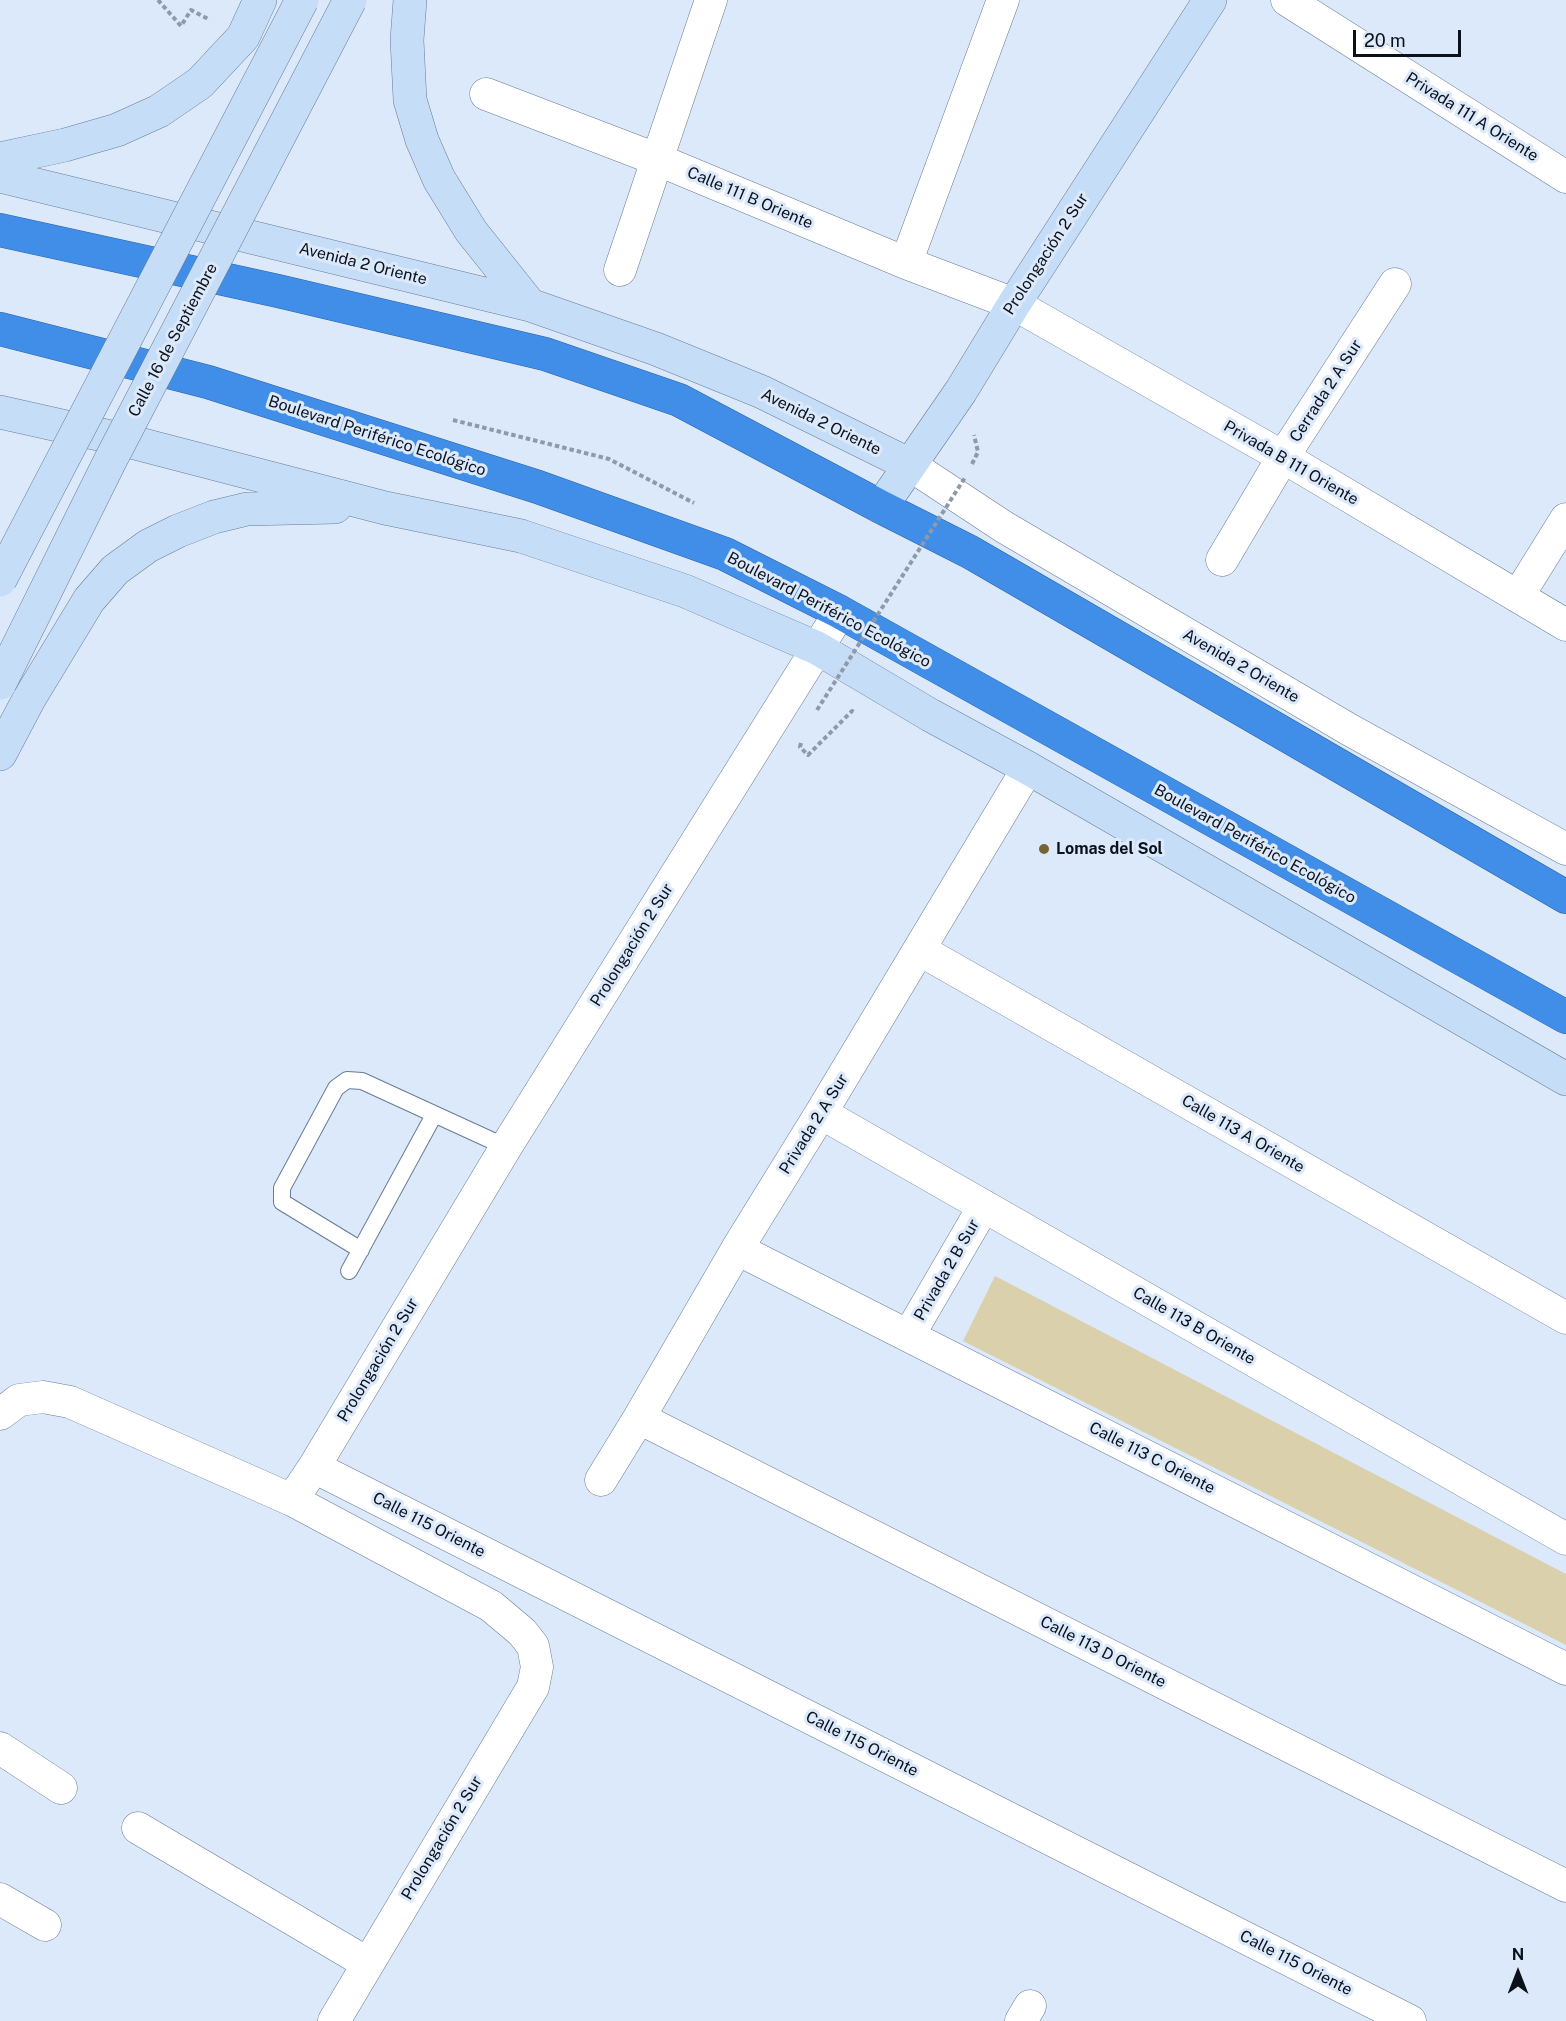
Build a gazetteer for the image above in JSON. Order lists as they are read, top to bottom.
{
  "streets": {
    "highway": ["Boulevard Periférico Ecológico"],
    "street": [
      "Privada 111 A Oriente",
      "Calle 111 B Oriente",
      "Prolongación 2 Sur",
      "Avenida 2 Oriente",
      "Calle 16 de Septiembre",
      "Cerrada 2 A Sur",
      "Privada B 111 Oriente",
      "Privada 2 A Sur",
      "Calle 113 A Oriente",
      "Privada 2 B Sur",
      "Calle 113 B Oriente",
      "Calle 113 C Oriente",
      "Calle 115 Oriente",
      "Calle 113 D Oriente"
    ]
  },
  "crossings": [
    ["Calle 111 B Oriente", "Prolongación 2 Sur"],
    ["Calle 111 B Oriente", "Privada B 111 Oriente"],
    ["Prolongación 2 Sur", "Avenida 2 Oriente"],
    ["Prolongación 2 Sur", "Boulevard Periférico Ecológico"],
    ["Prolongación 2 Sur", "Privada B 111 Oriente"],
    ["Prolongación 2 Sur", "Calle 115 Oriente"],
    ["Cerrada 2 A Sur", "Privada B 111 Oriente"],
    ["Privada 2 A Sur", "Calle 113 A Oriente"],
    ["Privada 2 A Sur", "Calle 113 B Oriente"],
    ["Privada 2 A Sur", "Calle 113 C Oriente"],
    ["Privada 2 A Sur", "Calle 113 D Oriente"],
    ["Privada 2 B Sur", "Calle 113 B Oriente"],
    ["Privada 2 B Sur", "Calle 113 C Oriente"]
  ],
  "places": ["Lomas del Sol"],
  "scale_bar": "20 m",
  "north": "top"
}
